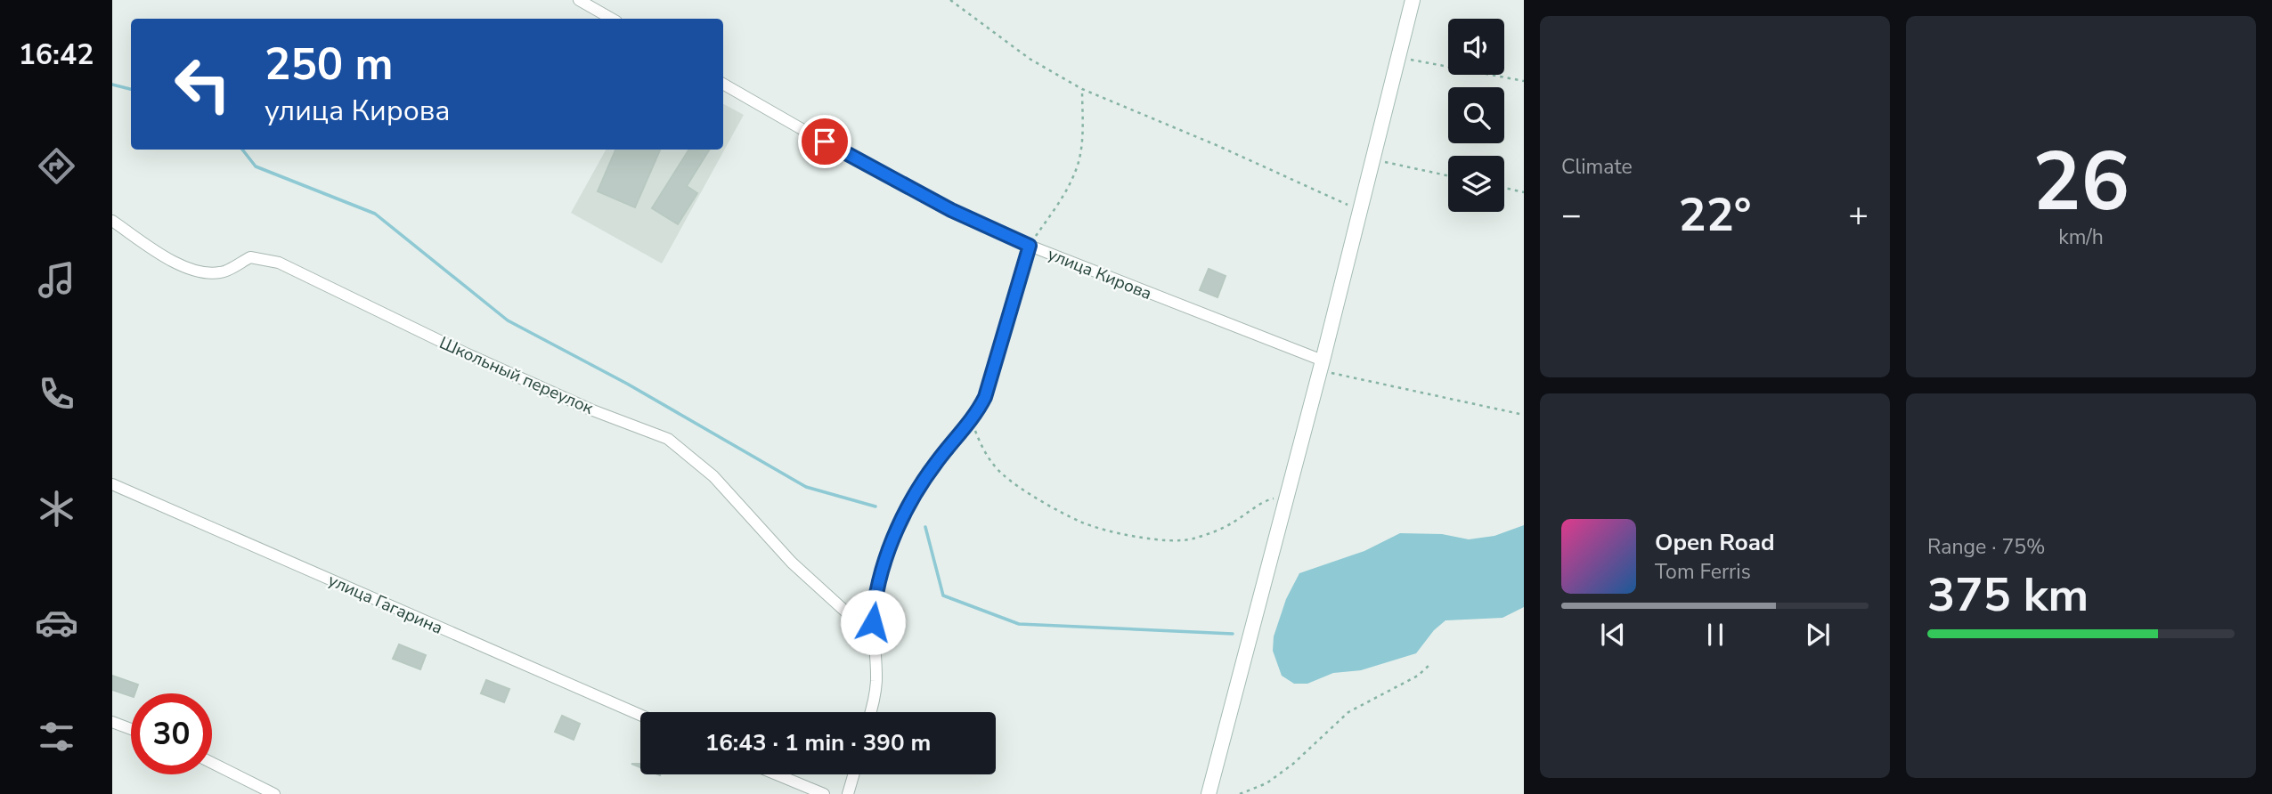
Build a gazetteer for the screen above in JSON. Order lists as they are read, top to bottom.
{
  "streets": {
    "street": ["улица Кирова", "Школьный переулок", "улица Гагарина"]
  },
  "page": {
    "tabs": "16:42",
    "tile": [
      "Climate",
      ["26", "km/h"],
      ["Range · 75%", "375 km"]
    ],
    "turn": ["250 m", "улица Кирова"],
    "heat": ["−", "22°", "+"],
    "song": ["Open Road", "Tom Ferris"],
    "limit": "30",
    "trip": "16:43 · 1 min · 390 m"
  }
}
